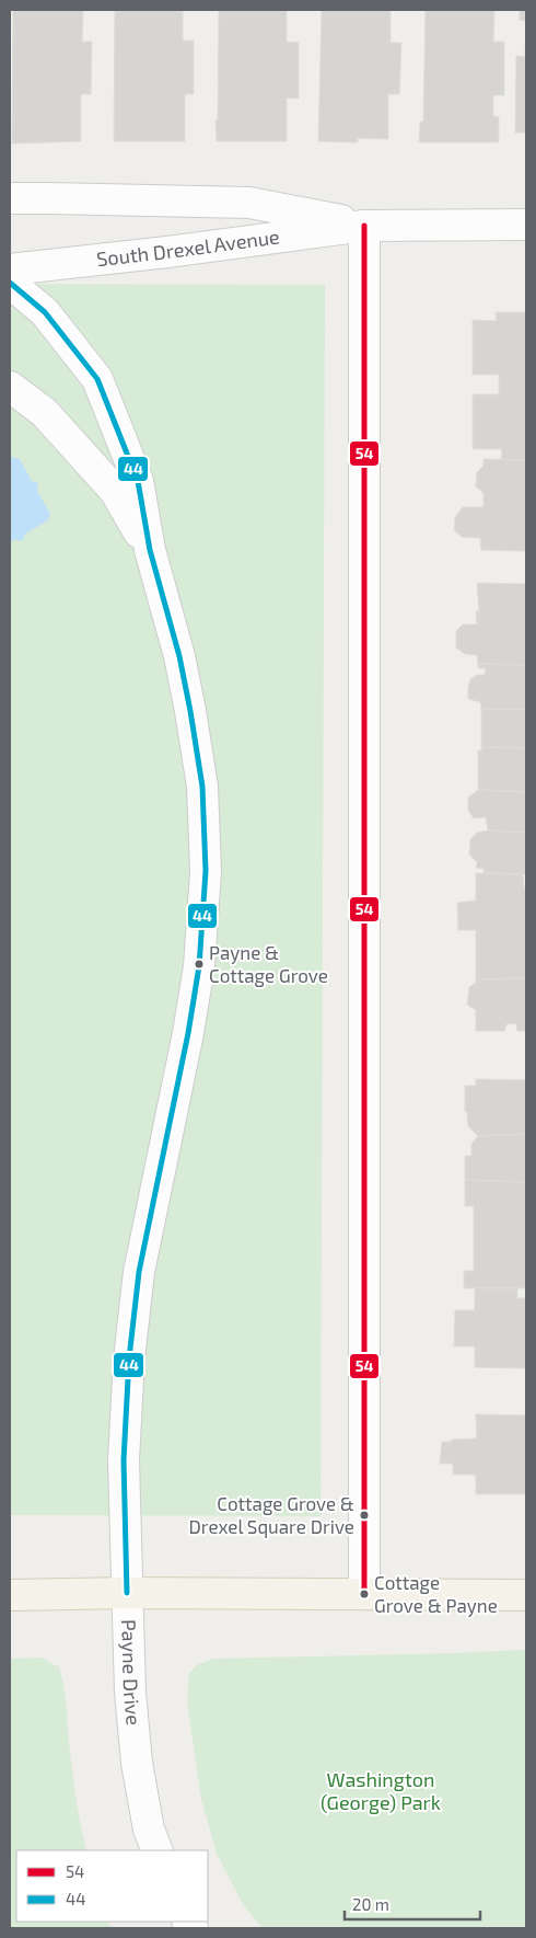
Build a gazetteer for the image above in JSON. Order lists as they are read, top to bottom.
{
  "streets": {
    "street": ["South Drexel Avenue", "Payne Drive"]
  },
  "parks": ["Washington (George) Park"],
  "places": ["Payne & Cottage Grove", "Cottage Grove & Drexel Square Drive", "Cottage Grove & Payne"],
  "lines": ["transit line 54", "transit line 44"],
  "legend": ["54", "44"],
  "scale_bar": "20 m"
}
